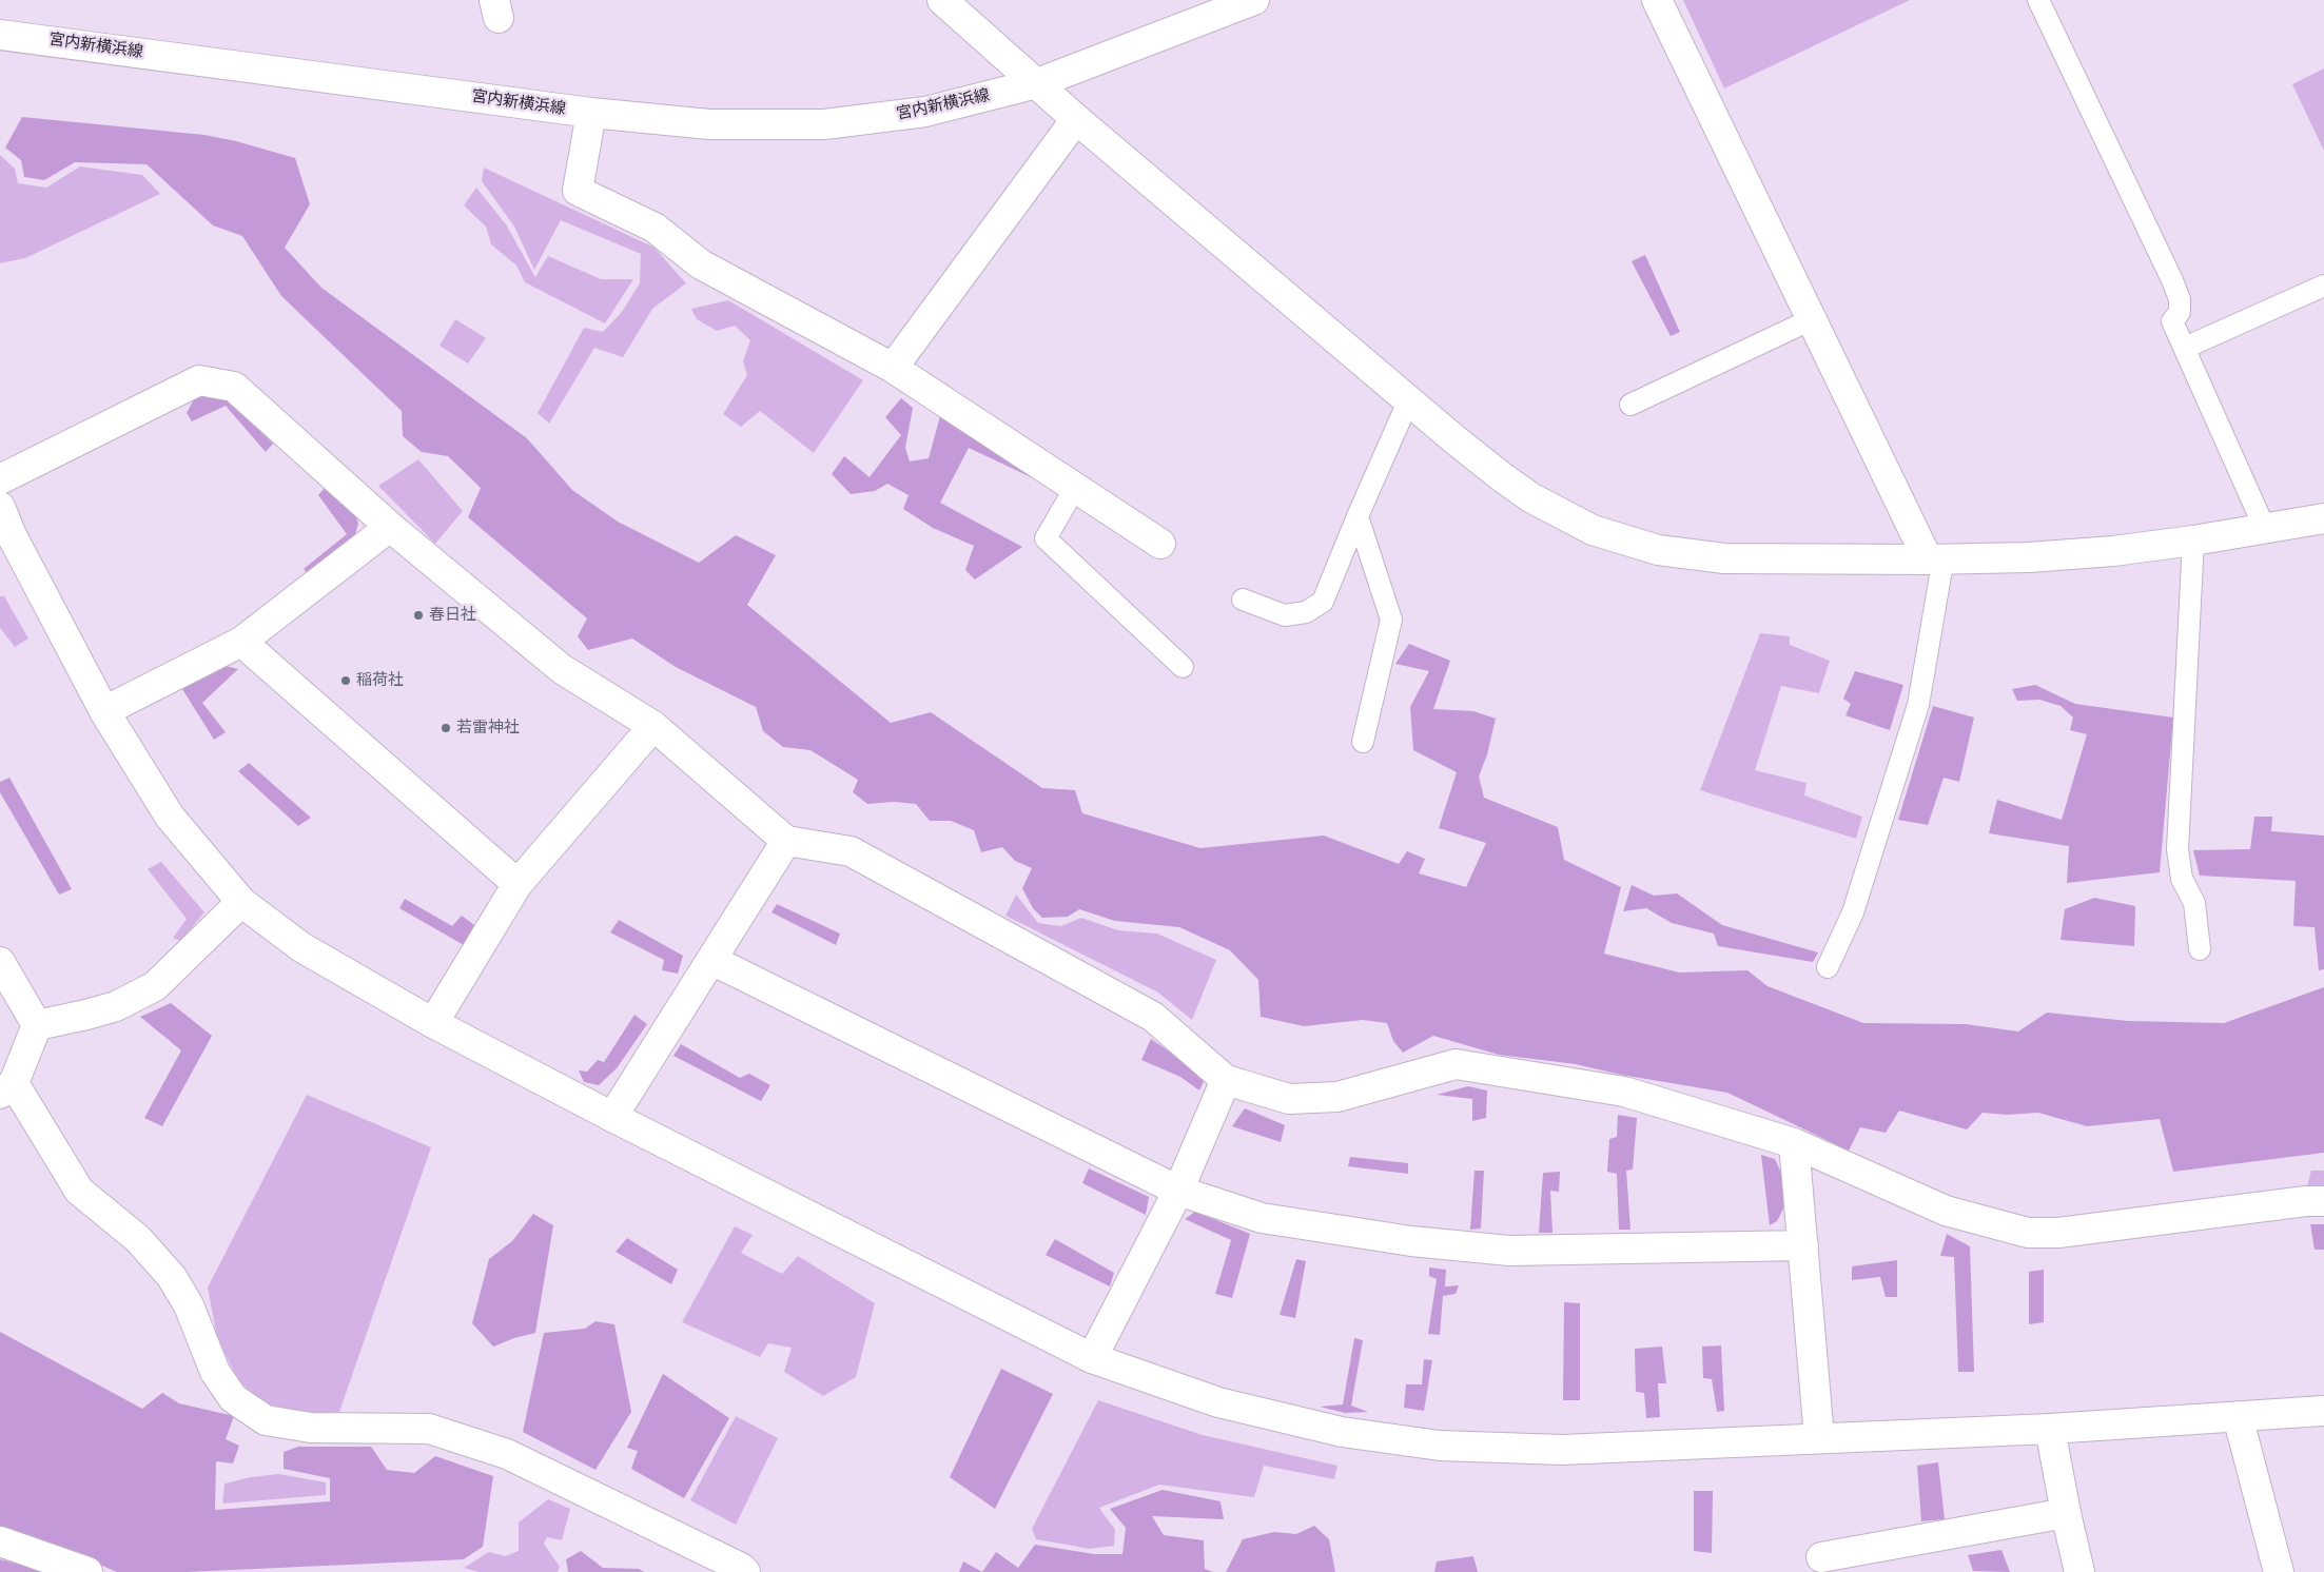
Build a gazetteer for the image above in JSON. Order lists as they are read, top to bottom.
{
  "streets": {
    "street": ["宮内新横浜線"]
  },
  "places": ["春日社", "稲荷社", "若雷神社"]
}
